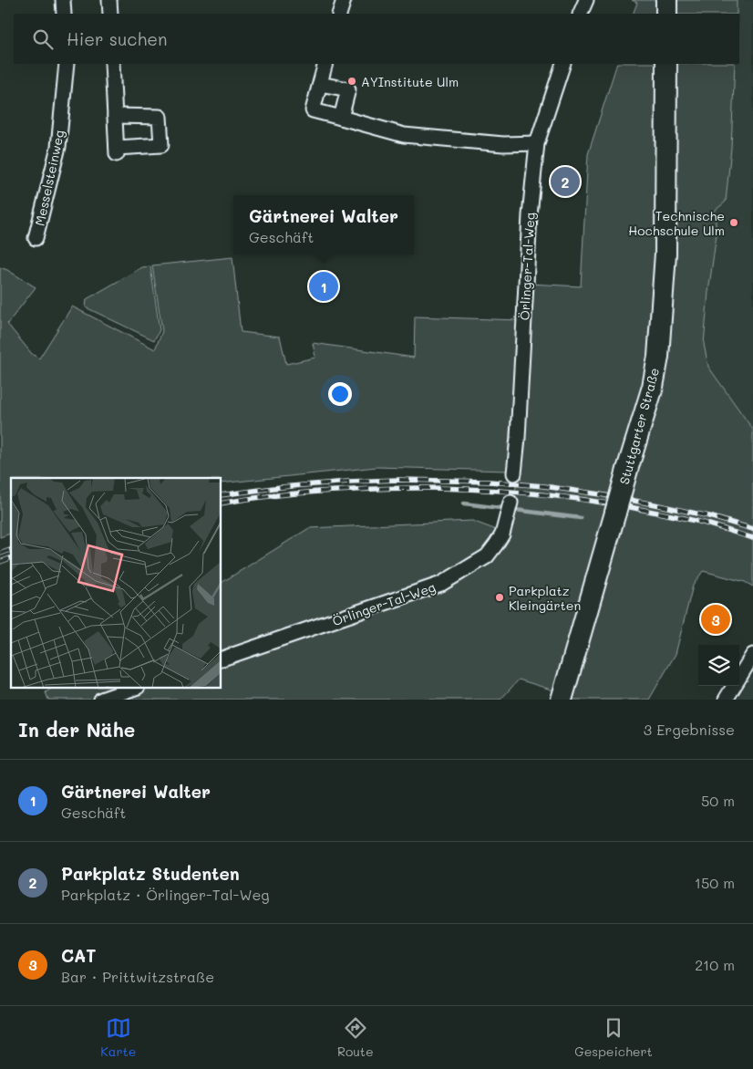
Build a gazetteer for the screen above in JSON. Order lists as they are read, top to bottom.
{
  "streets": {
    "main road": ["Stuttgarter Straße"],
    "street": ["Messelsteinweg", "Örlinger-Tal-Weg"]
  },
  "places": ["AYInstitute Ulm", "Technische Hochschule Ulm", "Parkplatz Kleingärten"],
  "page": {
    "search": "Hier suchen",
    "pins": ["2", "1", "3"],
    "popup": ["Gärtnerei Walter", "Geschäft"],
    "heading": ["In der Nähe", "3 Ergebnisse"],
    "list": [
      {
        "mark": "1",
        "name": "Gärtnerei Walter",
        "note": "Geschäft",
        "value": "50 m"
      },
      {
        "mark": "2",
        "name": "Parkplatz Studenten",
        "note": "Parkplatz · Örlinger-Tal-Weg",
        "value": "150 m"
      },
      {
        "mark": "3",
        "name": "CAT",
        "note": "Bar · Prittwitzstraße",
        "value": "210 m"
      }
    ],
    "nav": ["Karte", "Route", "Gespeichert"]
  }
}
